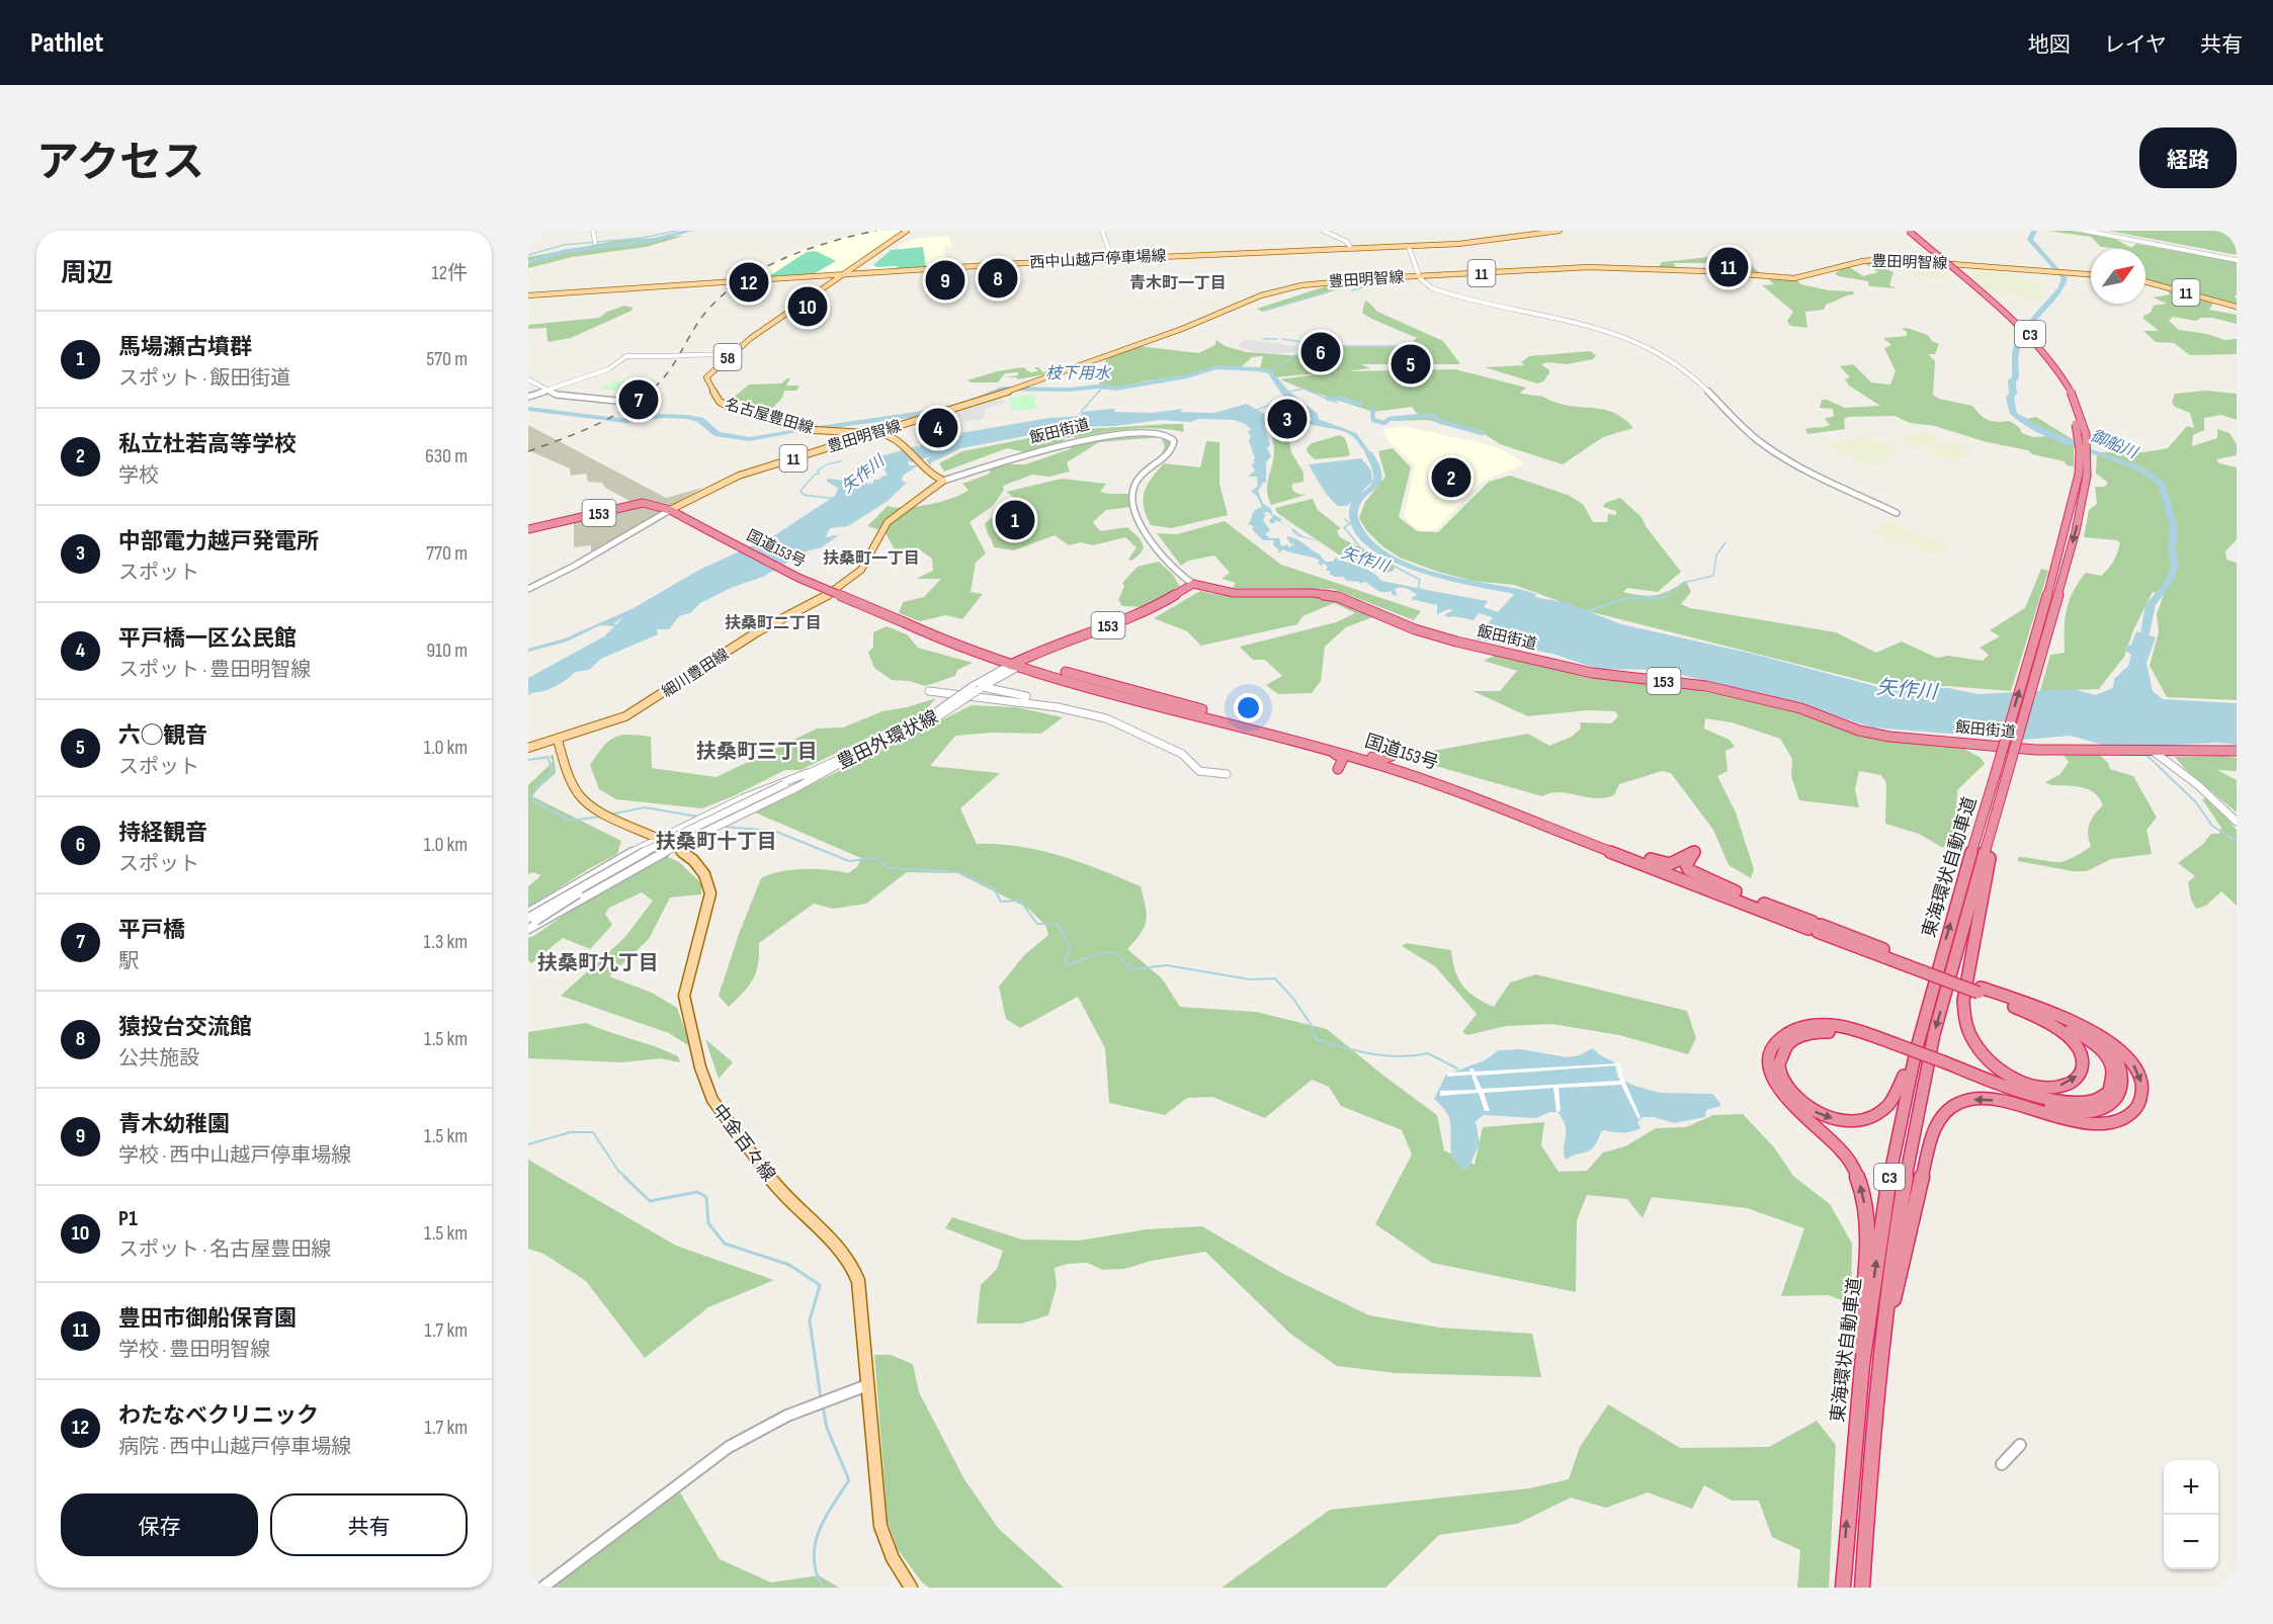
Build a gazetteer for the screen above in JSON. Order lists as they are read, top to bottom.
{
  "streets": {
    "highway": [
      "C3",
      "飯田街道",
      "153",
      "国道153号",
      "東海環状自動車道"
    ],
    "main road": [
      "西中山越戸停車場線",
      "豊田明智線",
      "11",
      "58",
      "名古屋豊田線",
      "細川豊田線",
      "中金百々線"
    ],
    "street": ["豊田外環状線"]
  },
  "crossings": [
    ["西中山越戸停車場線", "名古屋豊田線"],
    ["豊田明智線", "名古屋豊田線"],
    ["豊田明智線", "153"],
    ["豊田明智線", "国道153号"],
    ["飯田街道", "153"],
    ["飯田街道", "細川豊田線"],
    ["153", "国道153号"],
    ["153", "豊田外環状線"],
    ["国道153号", "豊田外環状線"],
    ["細川豊田線", "中金百々線"]
  ],
  "districts": [
    "青木町一丁目",
    "扶桑町一丁目",
    "扶桑町二丁目",
    "扶桑町三丁目",
    "扶桑町十丁目",
    "扶桑町九丁目"
  ],
  "water": ["枝下用水", "御船川", "矢作川"],
  "north": "top right",
  "page": {
    "header": "Pathlet",
    "nav": ["地図", "レイヤ", "共有"],
    "title": "アクセス",
    "buttons": [
      "経路",
      ["保存", "共有"]
    ],
    "heading": ["周辺", "12件"],
    "pins": [
      "11",
      "8",
      "9",
      "12",
      "10",
      "6",
      "5",
      "7",
      "3",
      "4",
      "2",
      "1"
    ],
    "list": [
      {
        "mark": "1",
        "name": "馬場瀬古墳群",
        "note": "スポット · 飯田街道",
        "value": "570 m"
      },
      {
        "mark": "2",
        "name": "私立杜若高等学校",
        "note": "学校",
        "value": "630 m"
      },
      {
        "mark": "3",
        "name": "中部電力越戸発電所",
        "note": "スポット",
        "value": "770 m"
      },
      {
        "mark": "4",
        "name": "平戸橋一区公民館",
        "note": "スポット · 豊田明智線",
        "value": "910 m"
      },
      {
        "mark": "5",
        "name": "六◯観音",
        "note": "スポット",
        "value": "1.0 km"
      },
      {
        "mark": "6",
        "name": "持経観音",
        "note": "スポット",
        "value": "1.0 km"
      },
      {
        "mark": "7",
        "name": "平戸橋",
        "note": "駅",
        "value": "1.3 km"
      },
      {
        "mark": "8",
        "name": "猿投台交流館",
        "note": "公共施設",
        "value": "1.5 km"
      },
      {
        "mark": "9",
        "name": "青木幼稚園",
        "note": "学校 · 西中山越戸停車場線",
        "value": "1.5 km"
      },
      {
        "mark": "10",
        "name": "P1",
        "note": "スポット · 名古屋豊田線",
        "value": "1.5 km"
      },
      {
        "mark": "11",
        "name": "豊田市御船保育園",
        "note": "学校 · 豊田明智線",
        "value": "1.7 km"
      },
      {
        "mark": "12",
        "name": "わたなべクリニック",
        "note": "病院 · 西中山越戸停車場線",
        "value": "1.7 km"
      }
    ],
    "map_buttons": ["+", "−"]
  }
}
